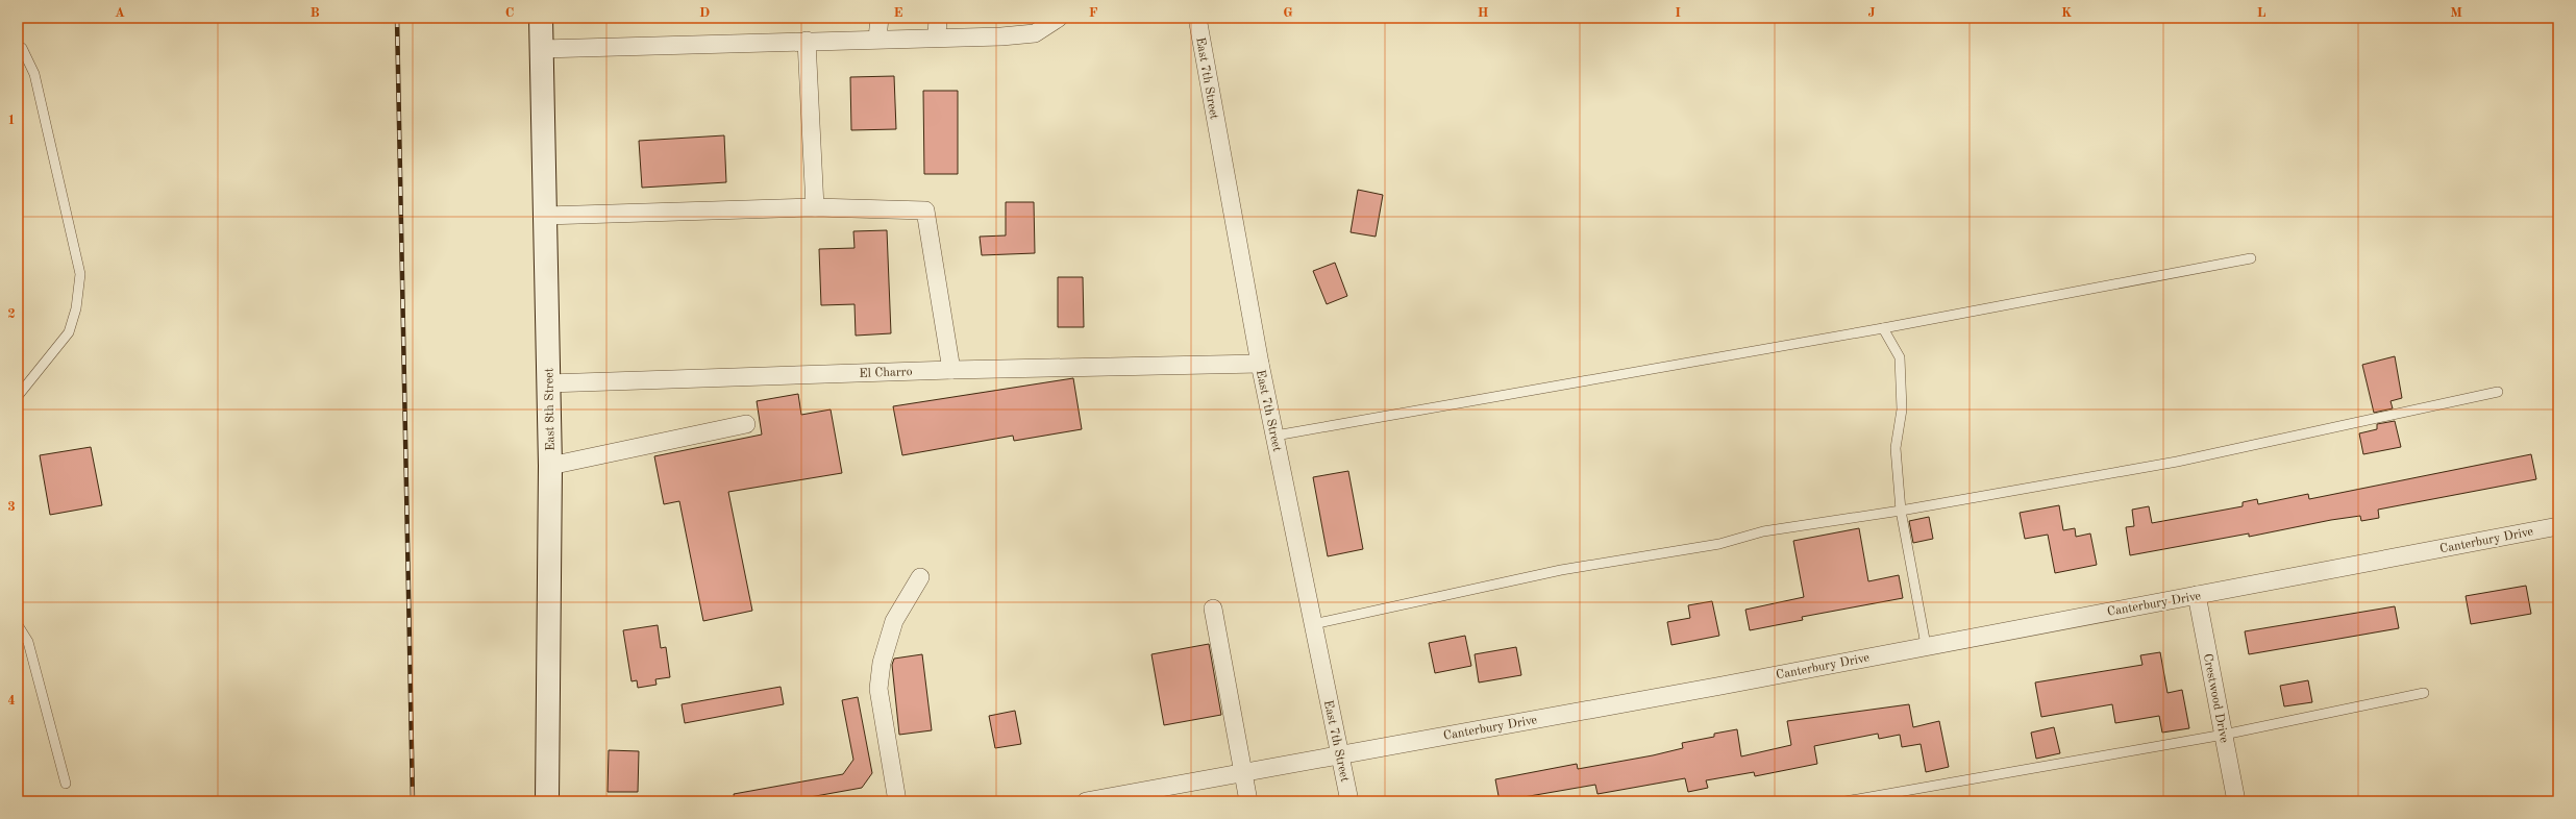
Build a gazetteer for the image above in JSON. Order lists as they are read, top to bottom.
{
  "streets": {
    "main road": ["East 8th Street"],
    "street": [
      "East 7th Street",
      "El Charro",
      "Canterbury Drive",
      "Crestwood Drive"
    ]
  },
  "crossings": [
    ["East 7th Street", "El Charro"],
    ["East 7th Street", "Canterbury Drive"],
    ["El Charro", "East 8th Street"],
    ["Canterbury Drive", "Crestwood Drive"]
  ],
  "grid": {
    "columns": [
      "A",
      "B",
      "C",
      "D",
      "E",
      "F",
      "G",
      "H",
      "I",
      "J",
      "K",
      "L",
      "M"
    ],
    "rows": [
      "1",
      "2",
      "3",
      "4"
    ]
  }
}
